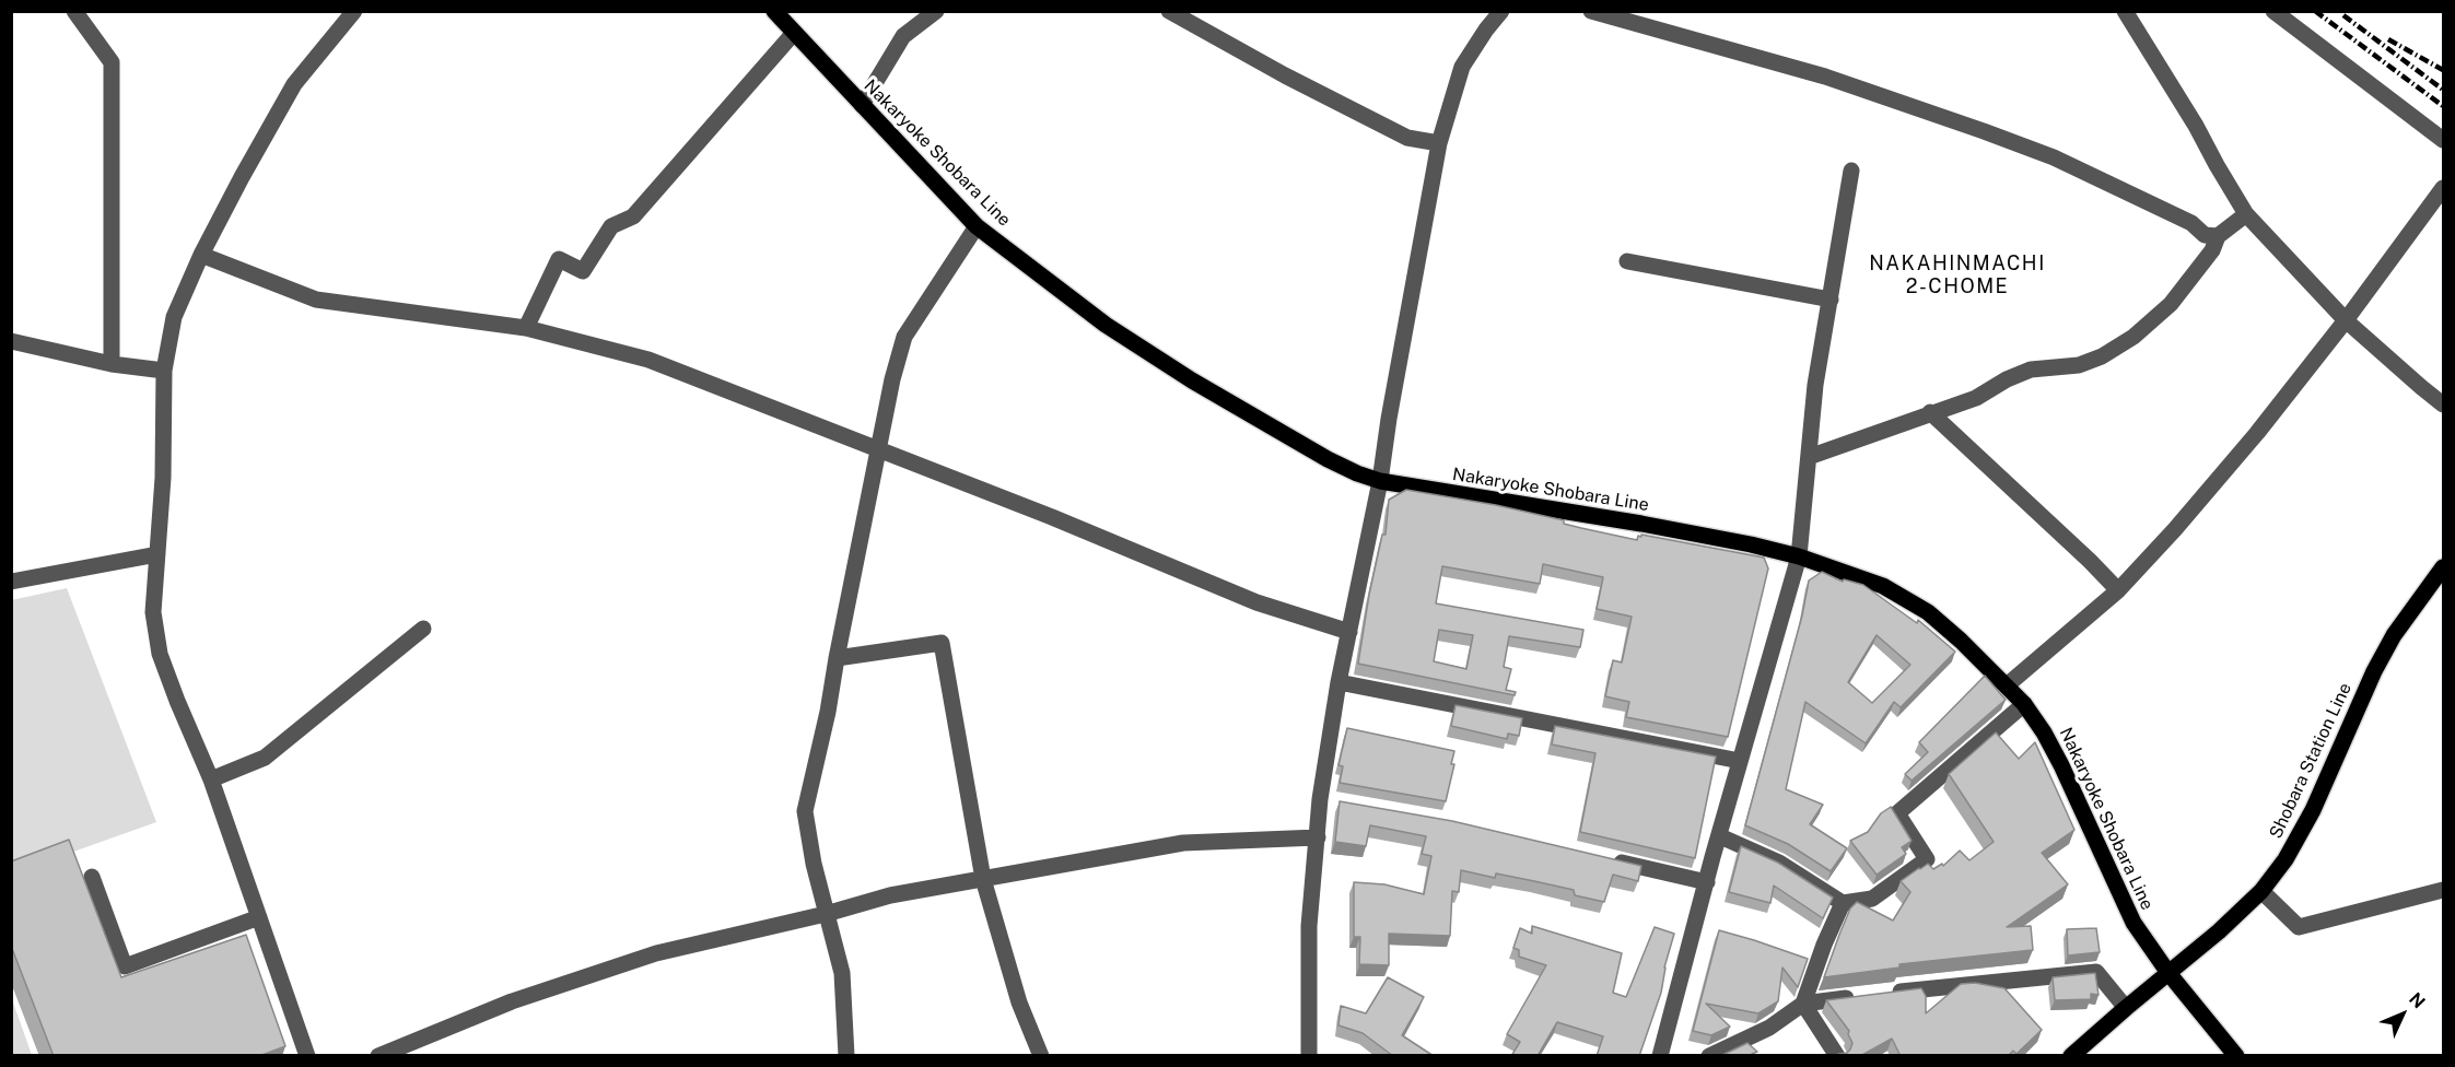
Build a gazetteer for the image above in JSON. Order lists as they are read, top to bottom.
{
  "streets": {
    "main road": ["Nakaryoke Shobara Line", "Shobara Station Line"]
  },
  "crossings": [
    ["Nakaryoke Shobara Line", "Shobara Station Line"]
  ],
  "districts": ["NAKAHINMACHI 2-CHOME"],
  "north": "top right"
}
